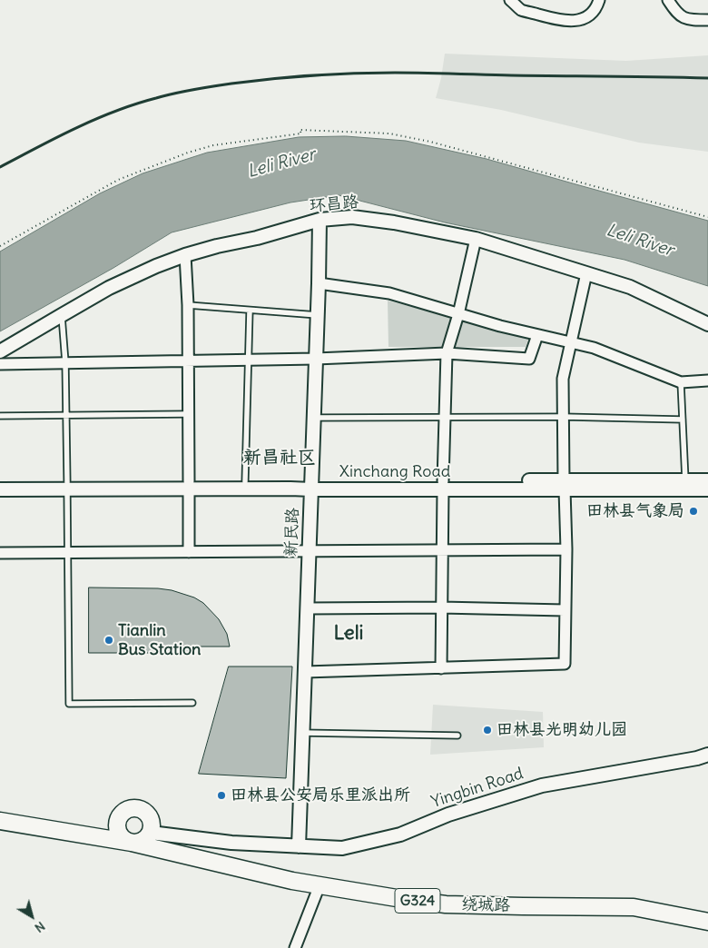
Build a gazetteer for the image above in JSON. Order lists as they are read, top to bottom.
{
  "streets": {
    "highway": ["G324", "绕城路"],
    "street": [
      "环昌路",
      "Xinchang Road",
      "新民路",
      "Yingbin Road"
    ]
  },
  "crossings": [
    ["环昌路", "新民路"],
    ["Xinchang Road", "新民路"],
    ["新民路", "Yingbin Road"],
    ["Yingbin Road", "G324"],
    ["Yingbin Road", "绕城路"],
    ["G324", "绕城路"]
  ],
  "districts": ["新昌社区", "Leli"],
  "water": ["Leli River"],
  "places": [
    "田林县气象局",
    "Tianlin Bus Station",
    "田林县光明幼儿园",
    "田林县公安局乐里派出所"
  ],
  "north": "bottom right"
}
